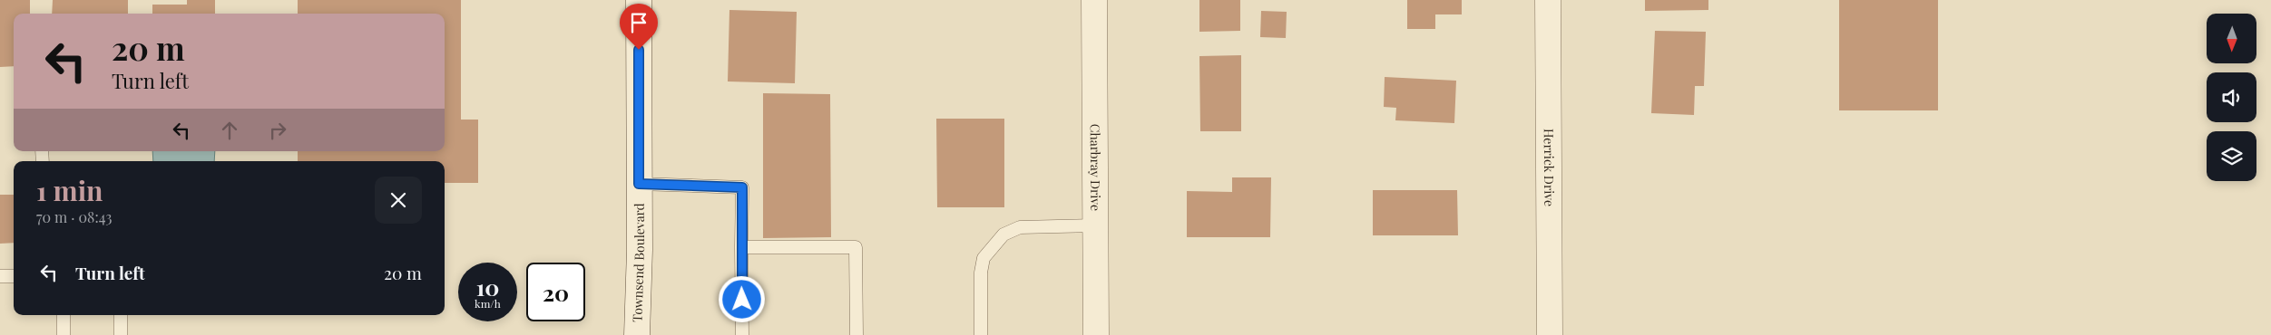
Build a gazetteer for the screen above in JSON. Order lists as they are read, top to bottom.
{
  "streets": {
    "street": ["Charbray Drive", "Herrick Drive", "Townsend Boulevard"]
  },
  "north": "bottom",
  "page": {
    "turn": ["20 m", "Turn left"],
    "heading": ["1 min", "70 m · 08:43"],
    "list": [
      {
        "name": "Turn left",
        "value": "20 m"
      }
    ],
    "speed": "10 km/h",
    "limit": "20"
  }
}
